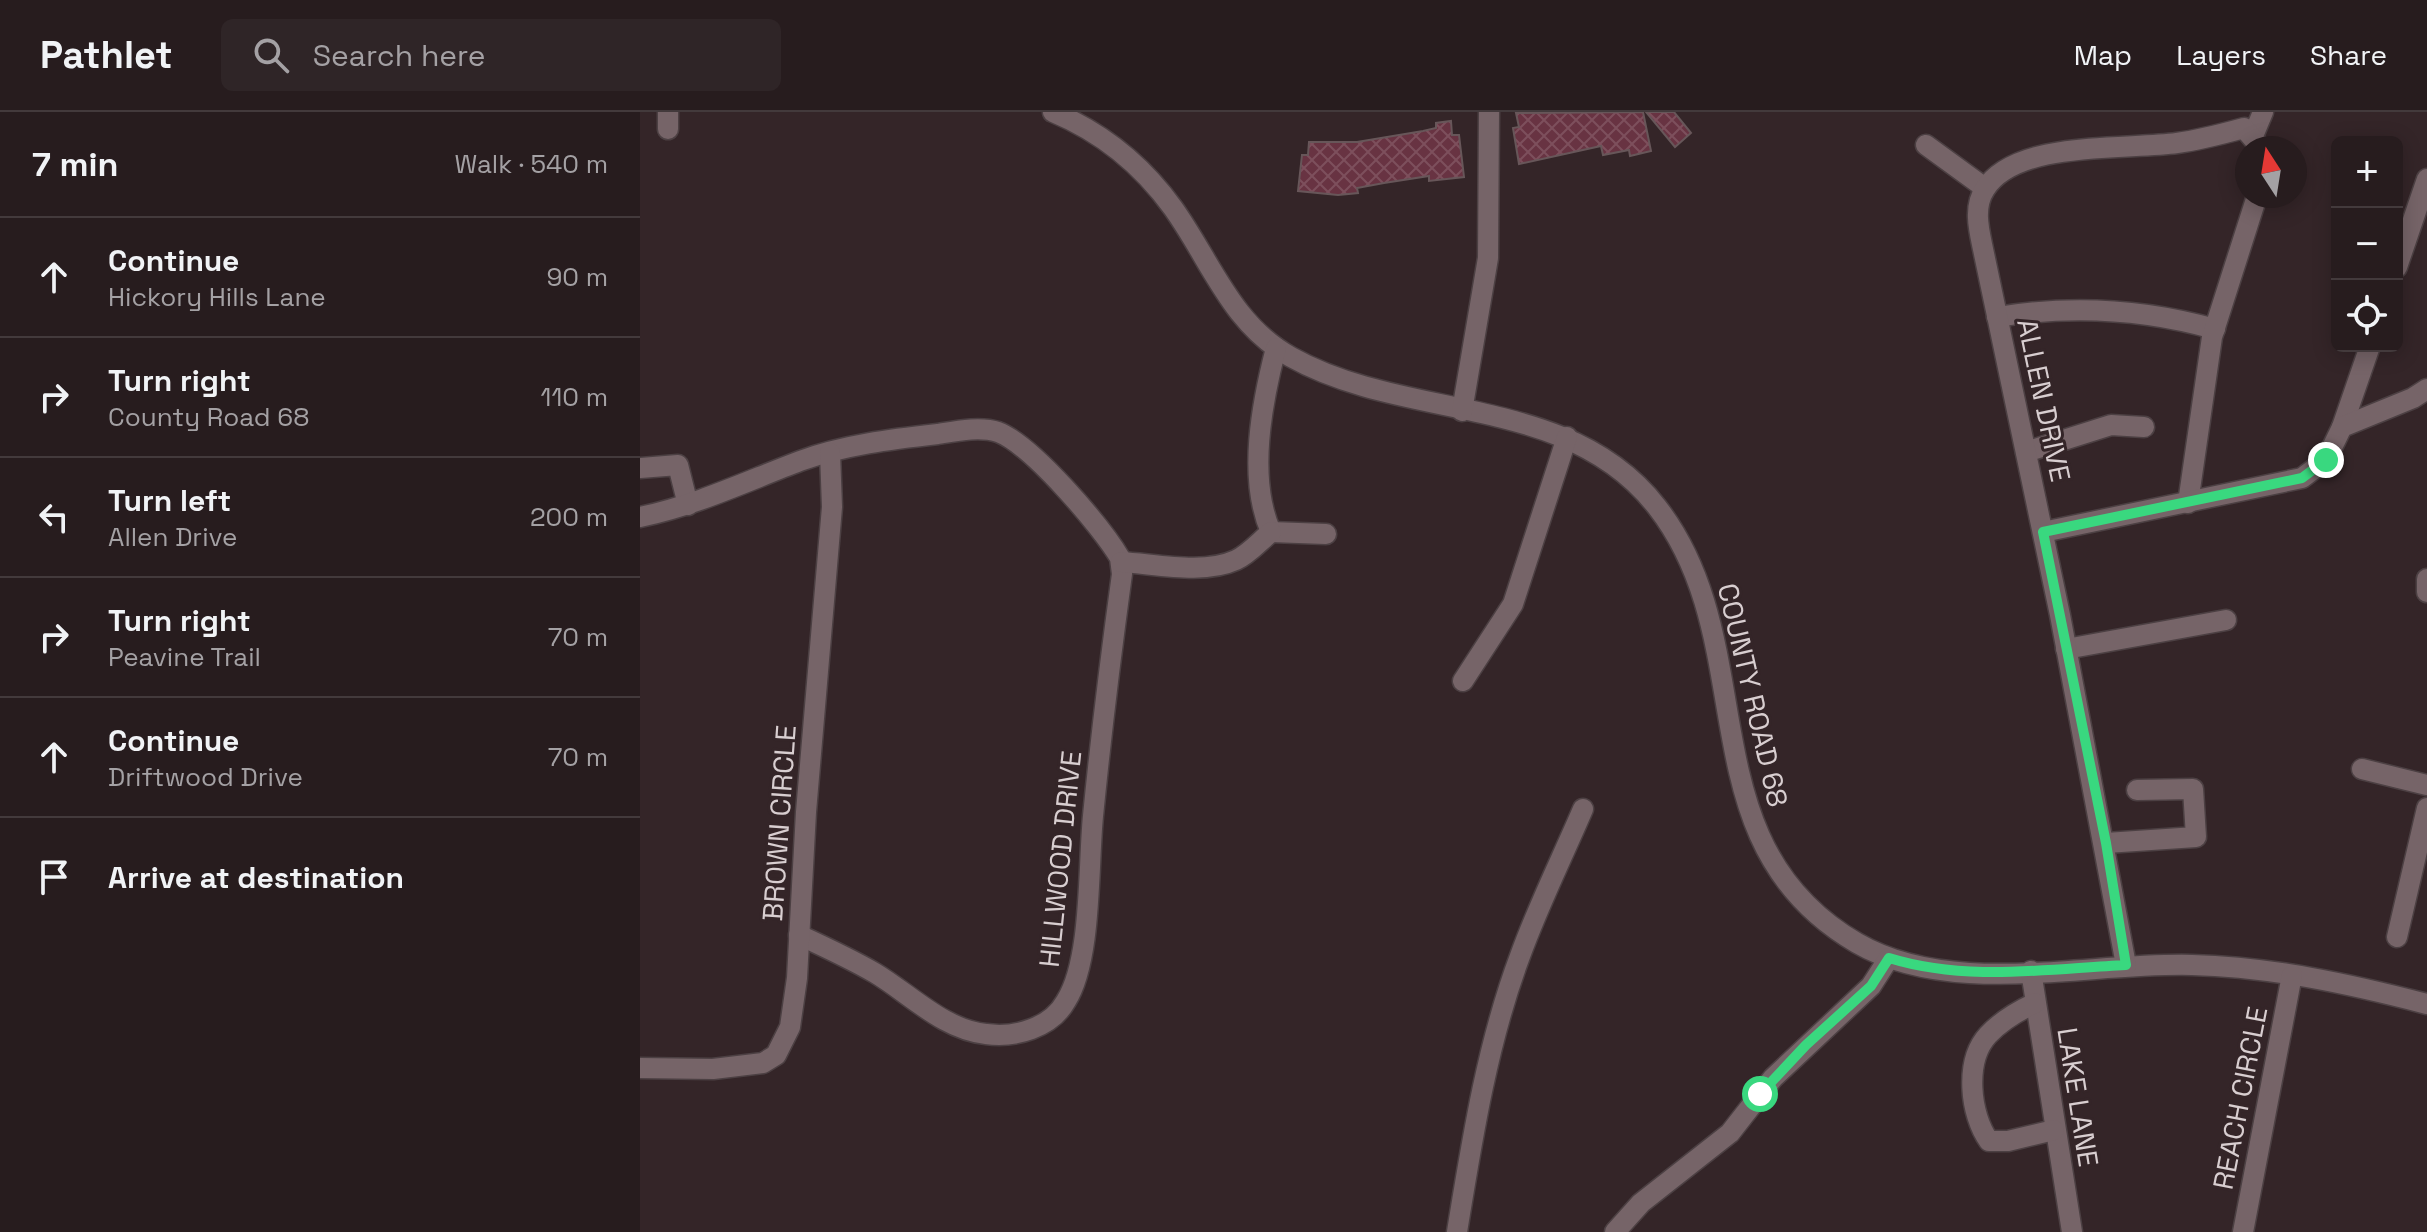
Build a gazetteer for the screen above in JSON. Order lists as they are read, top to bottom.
{
  "streets": {
    "street": [
      "ALLEN DRIVE",
      "COUNTY ROAD 68",
      "BROWN CIRCLE",
      "HILLWOOD DRIVE",
      "LAKE LANE",
      "REACH CIRCLE"
    ]
  },
  "crossings": [
    ["ALLEN DRIVE", "COUNTY ROAD 68"],
    ["COUNTY ROAD 68", "LAKE LANE"],
    ["COUNTY ROAD 68", "REACH CIRCLE"],
    ["BROWN CIRCLE", "HILLWOOD DRIVE"]
  ],
  "north": "top",
  "page": {
    "header": "Pathlet",
    "search": "Search here",
    "nav": ["Map", "Layers", "Share"],
    "heading": ["7 min", "Walk · 540 m"],
    "map_buttons": ["+", "−"],
    "list": [
      ["Continue", "Hickory Hills Lane", "90 m"],
      ["Turn right", "County Road 68", "110 m"],
      ["Turn left", "Allen Drive", "200 m"],
      ["Turn right", "Peavine Trail", "70 m"],
      ["Continue", "Driftwood Drive", "70 m"],
      "Arrive at destination"
    ]
  }
}
